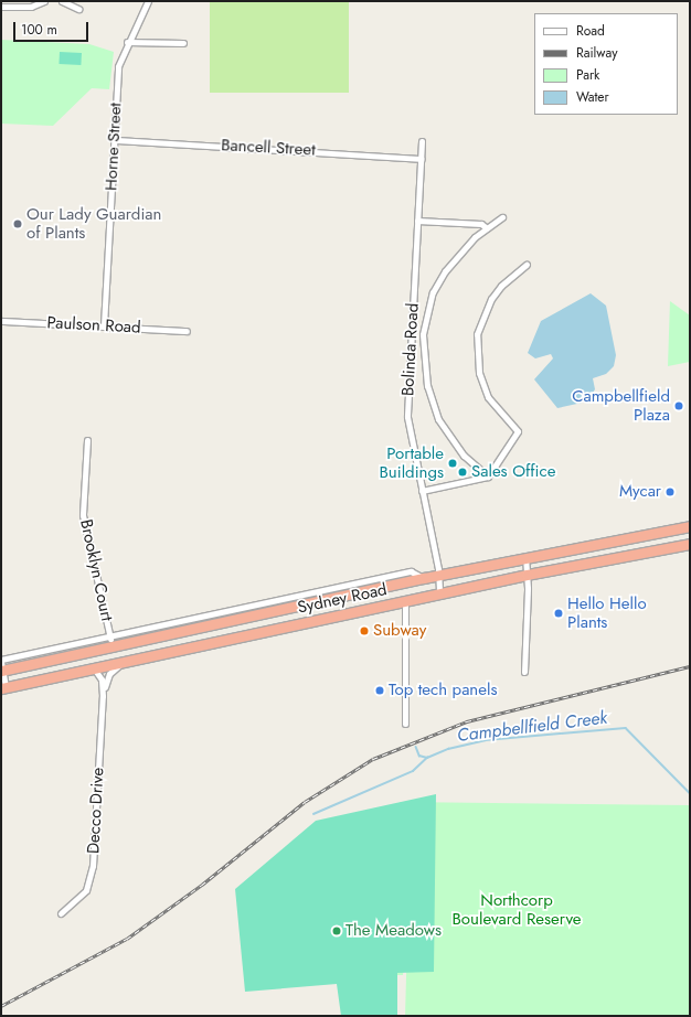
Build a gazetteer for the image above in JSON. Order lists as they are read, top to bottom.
{
  "streets": {
    "highway": ["Sydney Road"],
    "street": [
      "Horne Street",
      "Bancell Street",
      "Paulson Road",
      "Bolinda Road",
      "Brooklyn Court",
      "Decco Drive"
    ]
  },
  "crossings": [
    ["Horne Street", "Bancell Street"],
    ["Horne Street", "Paulson Road"],
    ["Bancell Street", "Bolinda Road"],
    ["Bolinda Road", "Sydney Road"],
    ["Brooklyn Court", "Sydney Road"],
    ["Sydney Road", "Decco Drive"]
  ],
  "water": ["Campbellfield Creek"],
  "parks": ["Northcorp Boulevard Reserve"],
  "places": [
    "Our Lady Guardian of Plants",
    "Campbellfield Plaza",
    "Portable Buildings",
    "Sales Office",
    "Mycar",
    "Hello Hello Plants",
    "Subway",
    "Top tech panels",
    "The Meadows"
  ],
  "legend": [
    "Road",
    "Railway",
    "Park",
    "Water"
  ],
  "scale_bar": "100 m"
}
